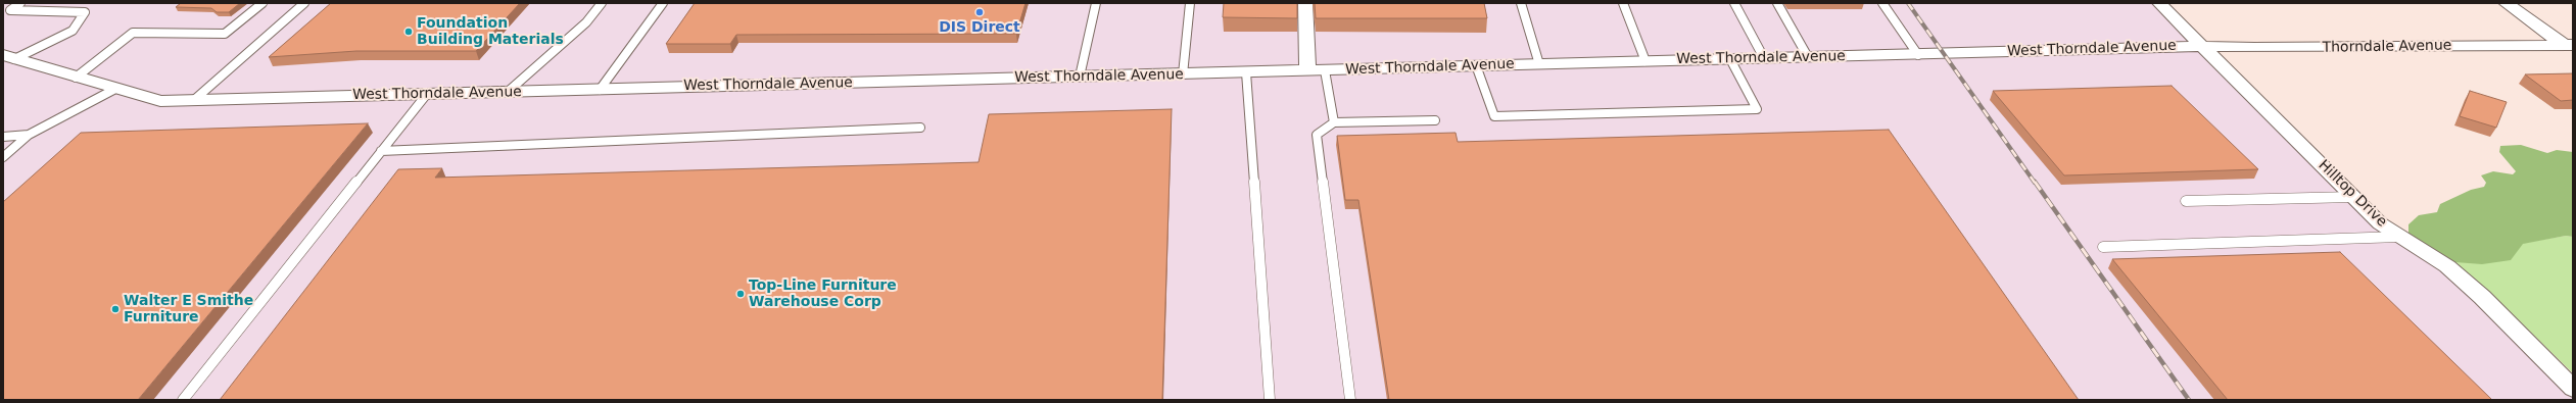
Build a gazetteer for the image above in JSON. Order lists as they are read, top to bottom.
{
  "streets": {
    "street": ["Thorndale Avenue", "West Thorndale Avenue", "Hilltop Drive"]
  },
  "crossings": [
    ["Thorndale Avenue", "West Thorndale Avenue"],
    ["Thorndale Avenue", "Hilltop Drive"],
    ["West Thorndale Avenue", "Hilltop Drive"]
  ],
  "places": [
    "DIS Direct",
    "Foundation Building Materials",
    "Top-Line Furniture Warehouse Corp",
    "Walter E Smithe Furniture"
  ]
}
